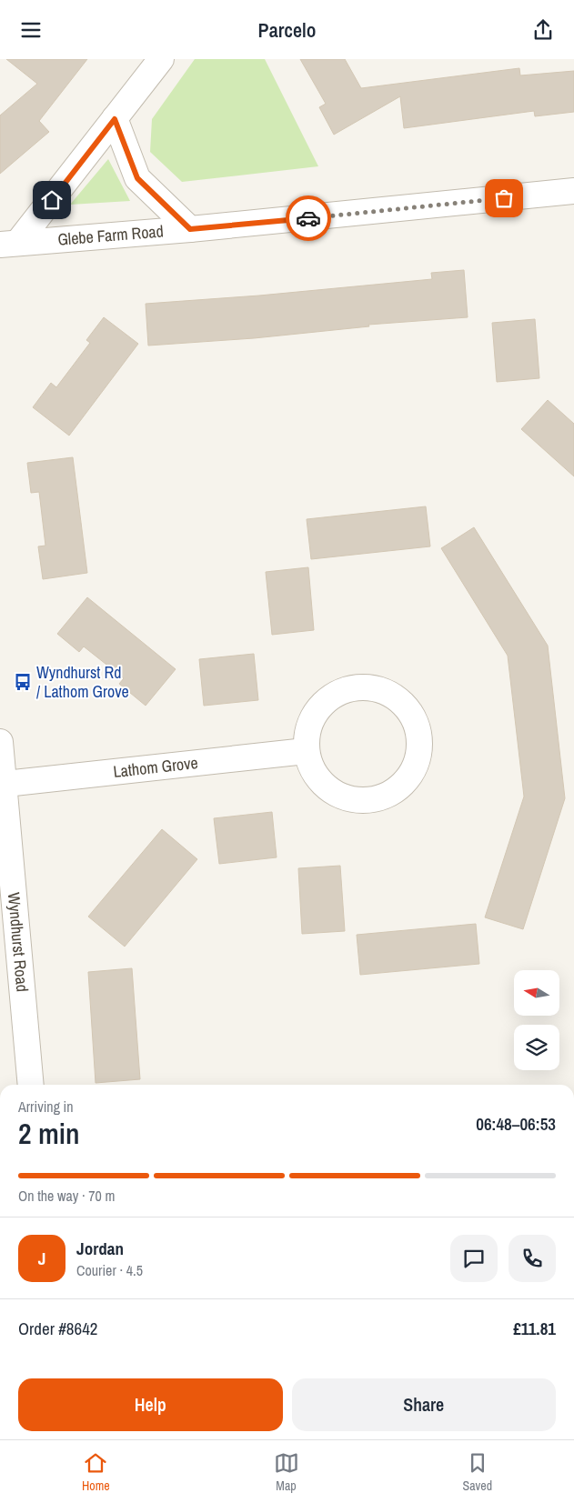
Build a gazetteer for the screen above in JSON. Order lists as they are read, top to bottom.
{
  "streets": {
    "street": ["Glebe Farm Road", "Lathom Grove", "Wyndhurst Road"]
  },
  "crossings": [
    ["Lathom Grove", "Wyndhurst Road"]
  ],
  "places": {
    "bus stop": ["Wyndhurst Rd / Lathom Grove"]
  },
  "north": "left",
  "page": {
    "header": "Parcelo",
    "heading": ["2 min", "Arriving in", "06:48–06:53"],
    "panel": [
      "Jordan",
      "Courier · 4.5",
      "Order #8642",
      "£11.81"
    ],
    "bar": "On the way · 70 m",
    "round": "J",
    "buttons": ["Help", "Share"],
    "tabs": ["Home", "Map", "Saved"]
  }
}
